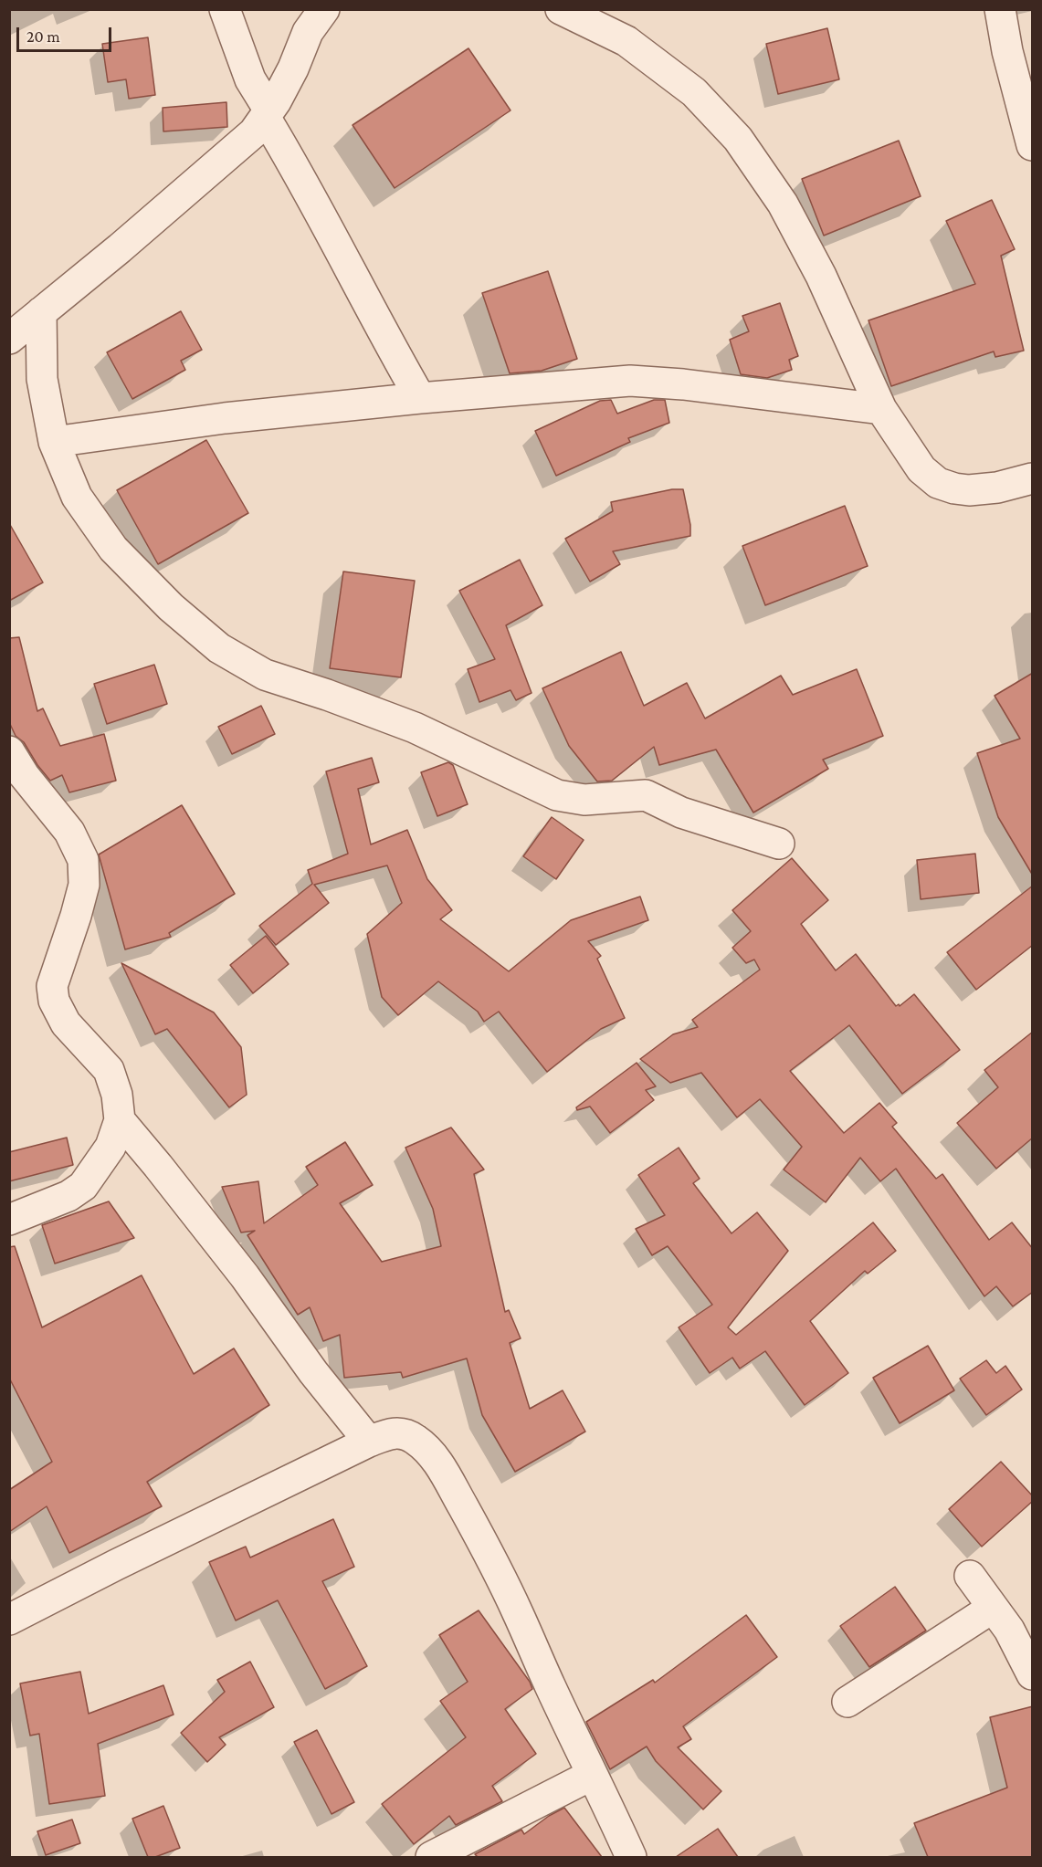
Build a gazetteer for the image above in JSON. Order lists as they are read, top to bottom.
{
  "scale_bar": "20 m"
}
